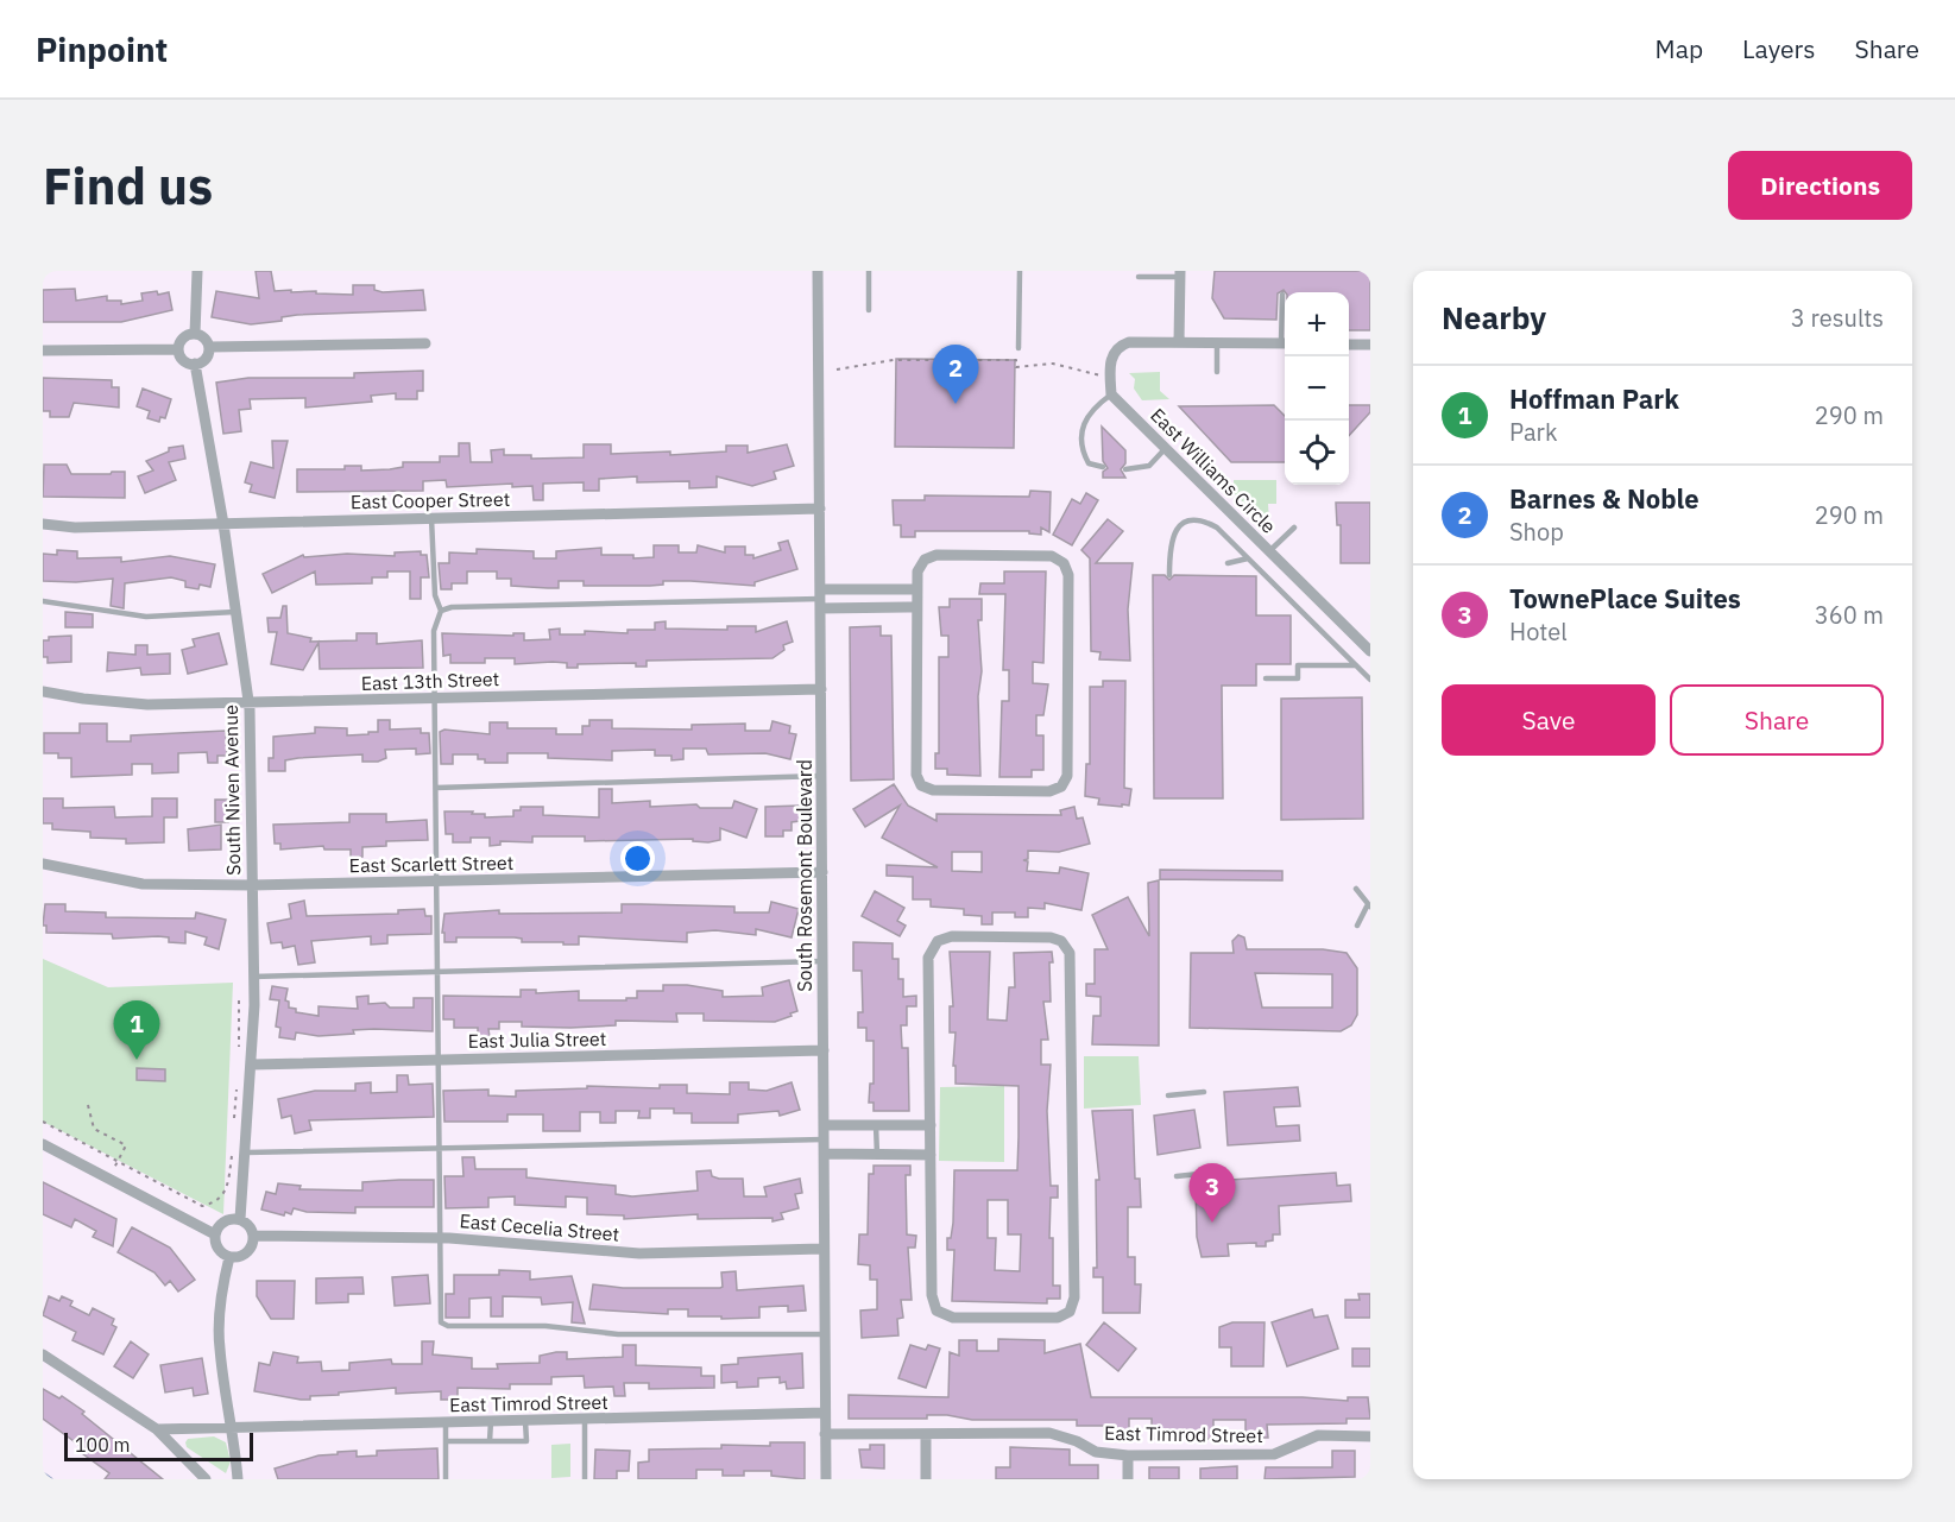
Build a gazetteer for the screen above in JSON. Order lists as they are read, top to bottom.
{
  "streets": {
    "street": [
      "East Williams Circle",
      "East Cooper Street",
      "East 13th Street",
      "South Niven Avenue",
      "East Scarlett Street",
      "South Rosemont Boulevard",
      "East Julia Street",
      "East Cecelia Street",
      "East Timrod Street"
    ]
  },
  "crossings": [
    ["East Cooper Street", "South Niven Avenue"],
    ["East Cooper Street", "South Rosemont Boulevard"],
    ["East 13th Street", "South Niven Avenue"],
    ["East 13th Street", "South Rosemont Boulevard"],
    ["South Niven Avenue", "East Scarlett Street"],
    ["South Niven Avenue", "East Julia Street"],
    ["South Niven Avenue", "East Cecelia Street"],
    ["East Scarlett Street", "South Rosemont Boulevard"],
    ["South Rosemont Boulevard", "East Julia Street"],
    ["South Rosemont Boulevard", "East Cecelia Street"],
    ["South Rosemont Boulevard", "East Timrod Street"]
  ],
  "scale_bar": "100 m",
  "page": {
    "header": "Pinpoint",
    "nav": ["Map", "Layers", "Share"],
    "buttons": [
      "Directions",
      ["Save", "Share"]
    ],
    "title": "Find us",
    "heading": ["Nearby", "3 results"],
    "map_buttons": ["+", "−"],
    "pins": ["2", "1", "3"],
    "list": [
      {
        "mark": "1",
        "name": "Hoffman Park",
        "note": "Park",
        "value": "290 m"
      },
      {
        "mark": "2",
        "name": "Barnes & Noble",
        "note": "Shop",
        "value": "290 m"
      },
      {
        "mark": "3",
        "name": "TownePlace Suites",
        "note": "Hotel",
        "value": "360 m"
      }
    ],
    "scale": "100 m"
  }
}
